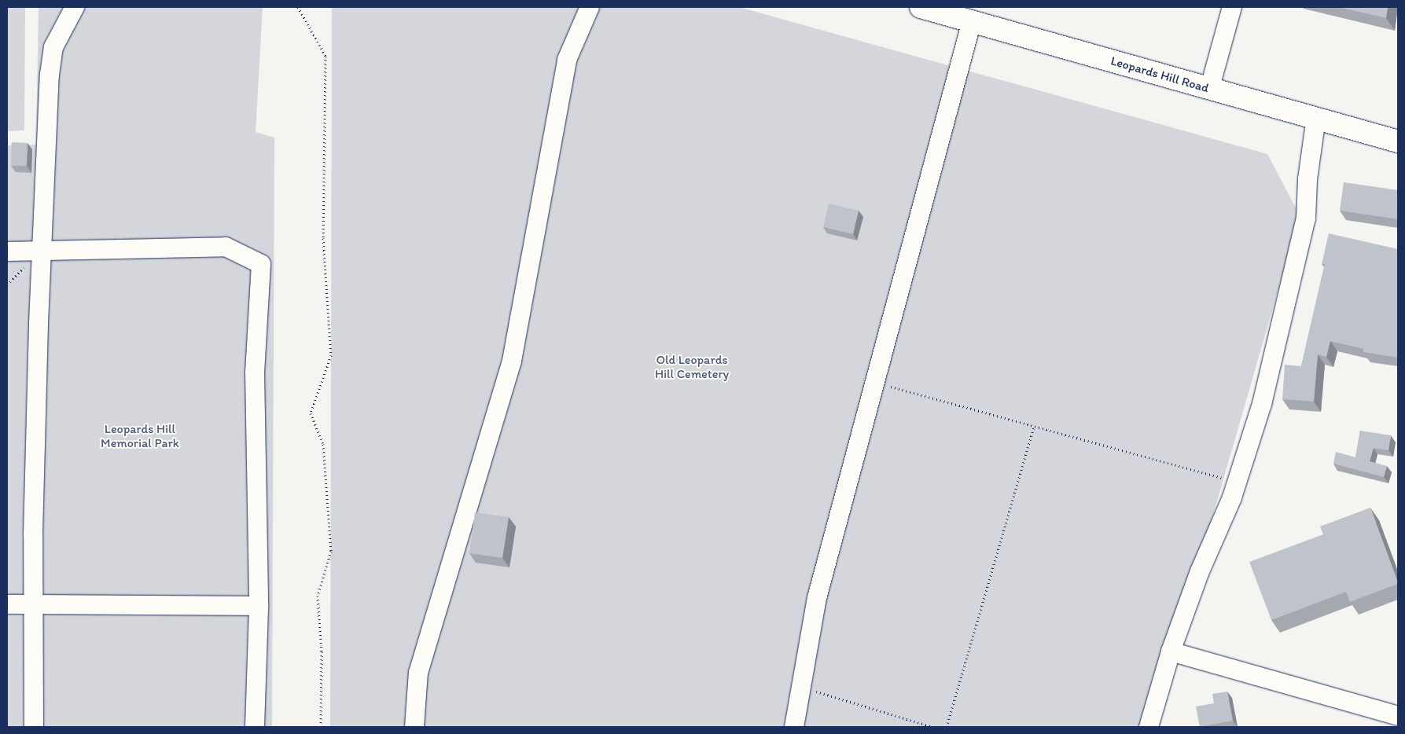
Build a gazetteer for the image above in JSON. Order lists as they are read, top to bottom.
{
  "streets": {
    "main road": ["Leopards Hill Road"]
  },
  "parks": ["Old Leopards Hill Cemetery", "Leopards Hill Memorial Park"]
}
